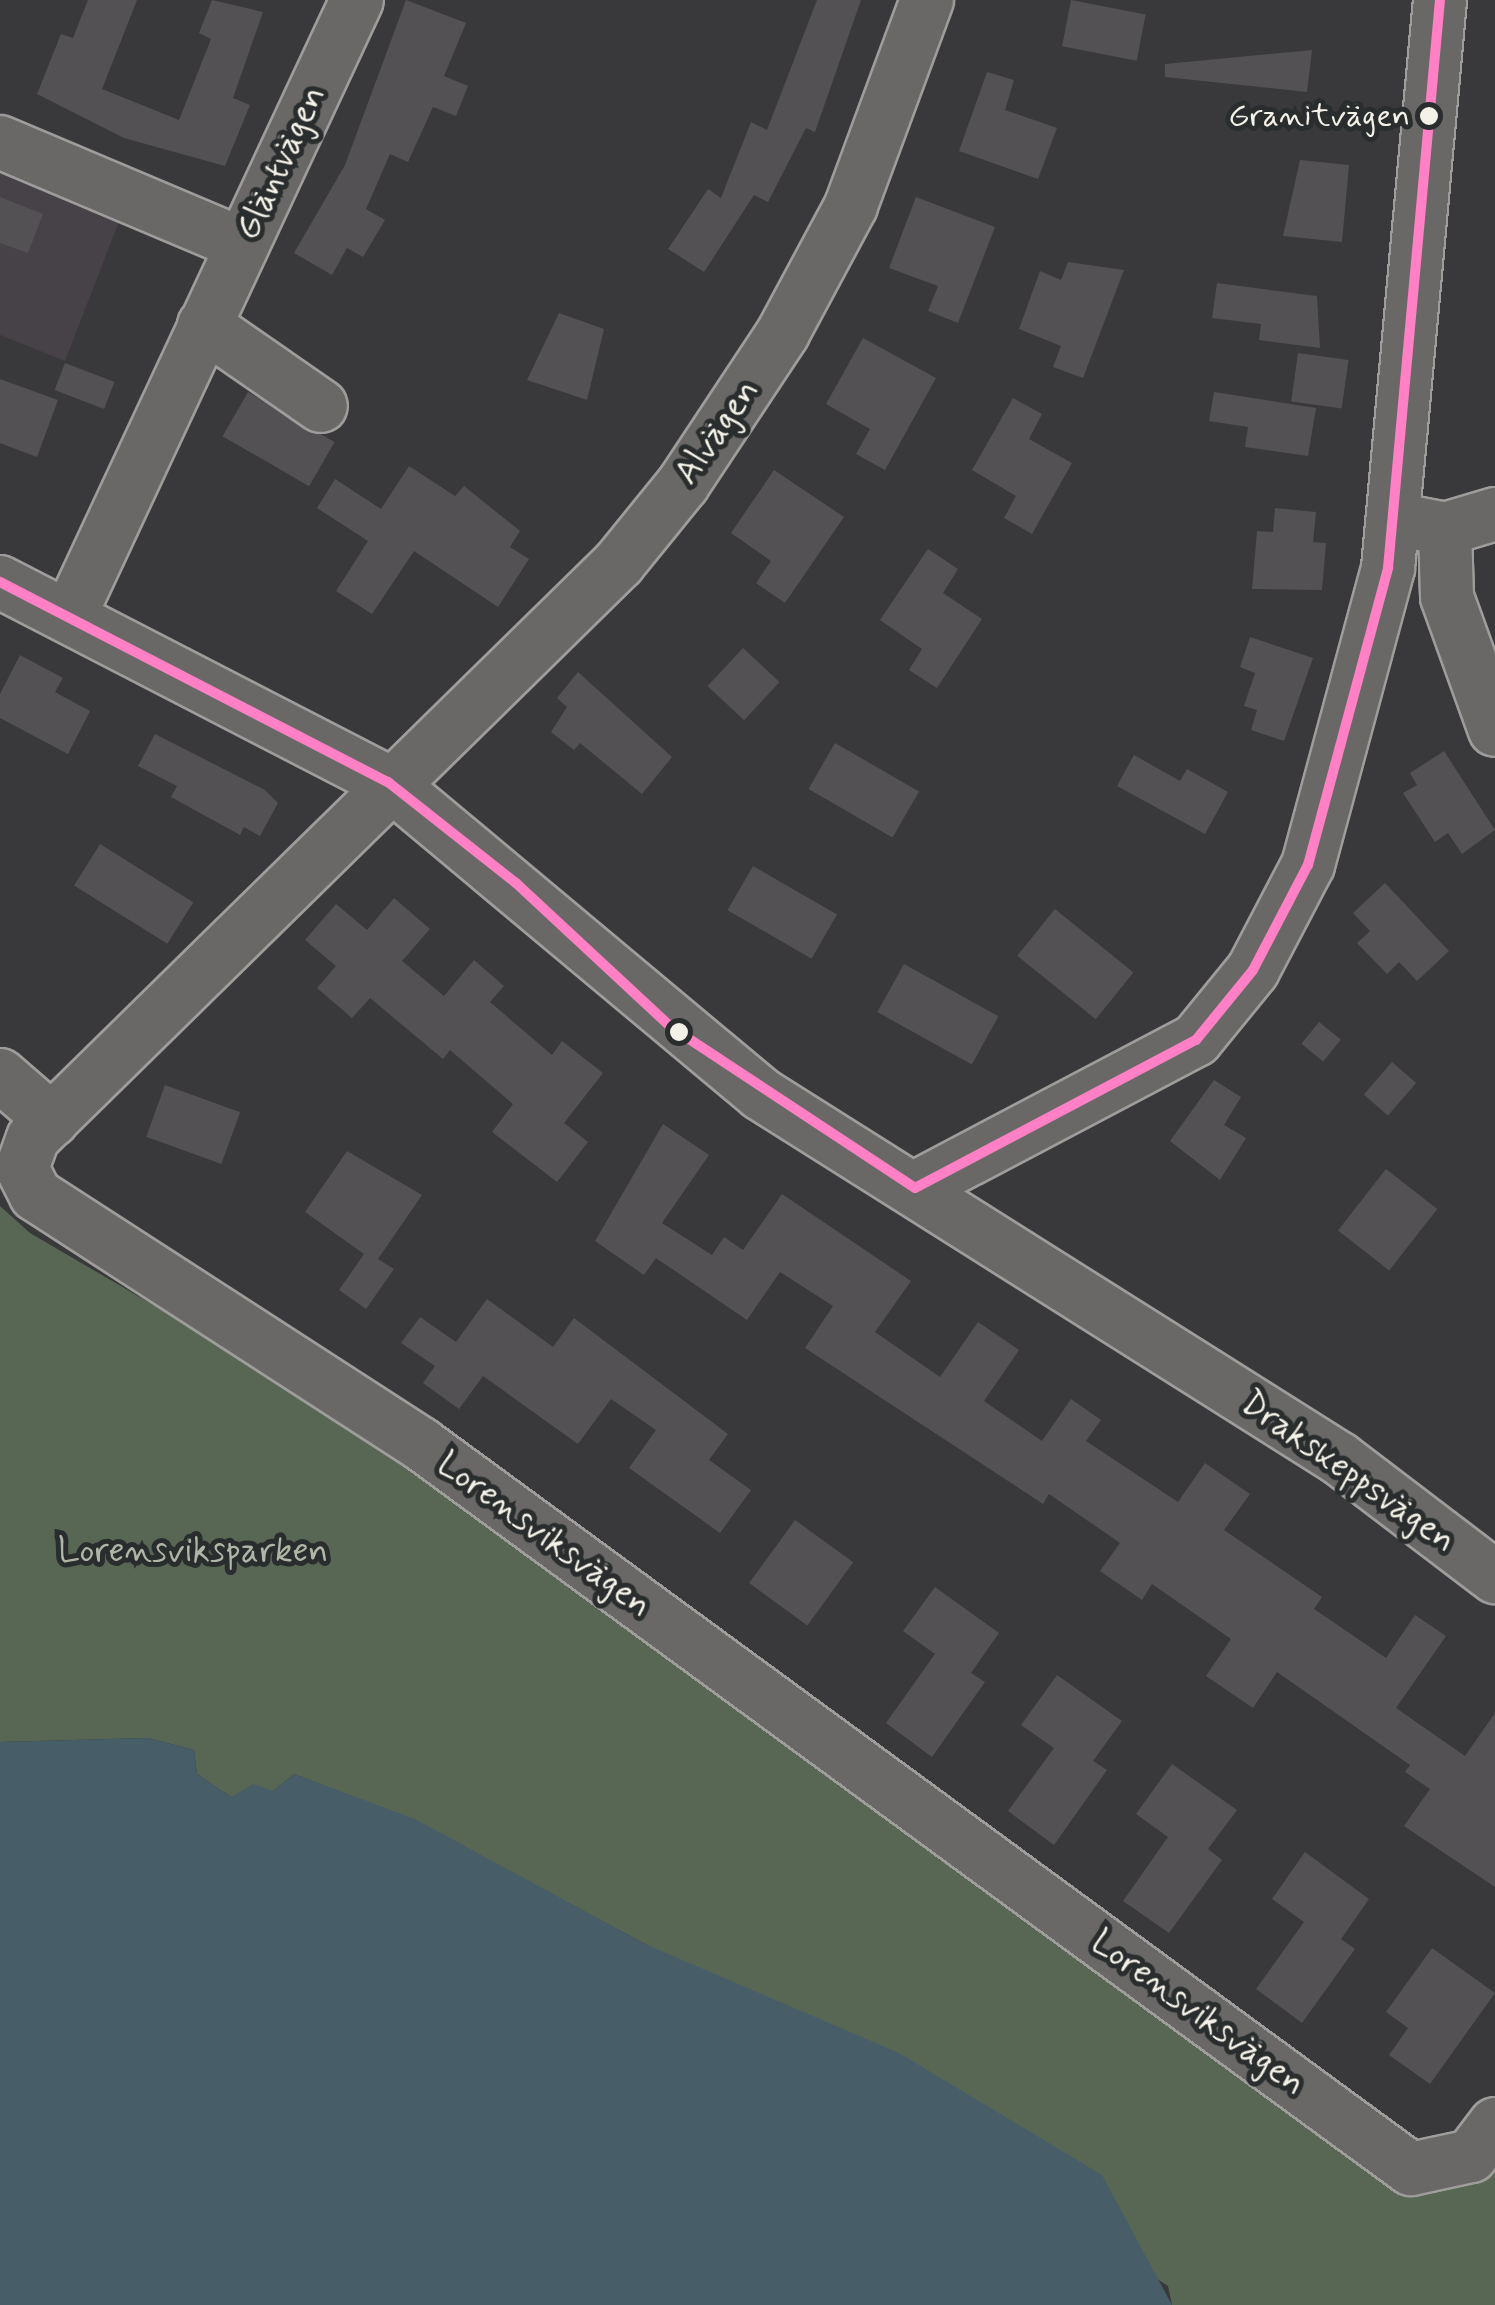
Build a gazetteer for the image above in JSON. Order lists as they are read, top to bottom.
{
  "streets": {
    "street": [
      "Gläntvägen",
      "Alvägen",
      "Drakskeppsvägen",
      "Lorensviksvägen"
    ]
  },
  "crossings": [
    ["Gläntvägen", "Drakskeppsvägen"],
    ["Alvägen", "Drakskeppsvägen"],
    ["Alvägen", "Lorensviksvägen"],
    ["Drakskeppsvägen", "Lorensviksvägen"]
  ],
  "parks": ["Lorensviksparken"],
  "places": ["Granitvägen"]
}
